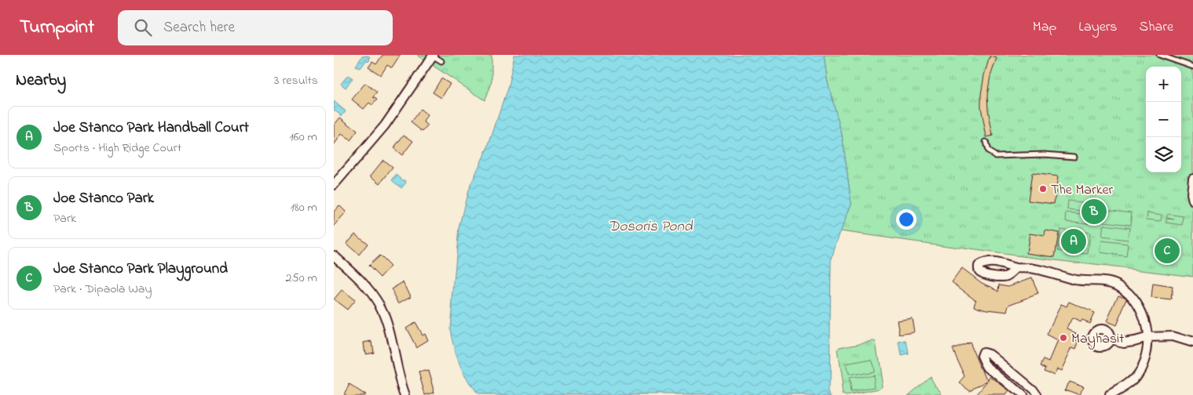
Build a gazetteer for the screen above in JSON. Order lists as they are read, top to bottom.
{
  "water": ["Dosoris Pond"],
  "places": ["The Marker", "Mayhasit"],
  "page": {
    "header": "Turnpoint",
    "search": "Search here",
    "nav": ["Map", "Layers", "Share"],
    "heading": ["Nearby", "3 results"],
    "map_buttons": ["+", "−"],
    "list": [
      {
        "mark": "A",
        "name": "Joe Stanco Park Handball Court",
        "note": "Sports · High Ridge Court",
        "value": "160 m"
      },
      {
        "mark": "B",
        "name": "Joe Stanco Park",
        "note": "Park",
        "value": "180 m"
      },
      {
        "mark": "C",
        "name": "Joe Stanco Park Playground",
        "note": "Park · Dipaola Way",
        "value": "250 m"
      }
    ],
    "pins": ["B", "A", "C"]
  }
}
